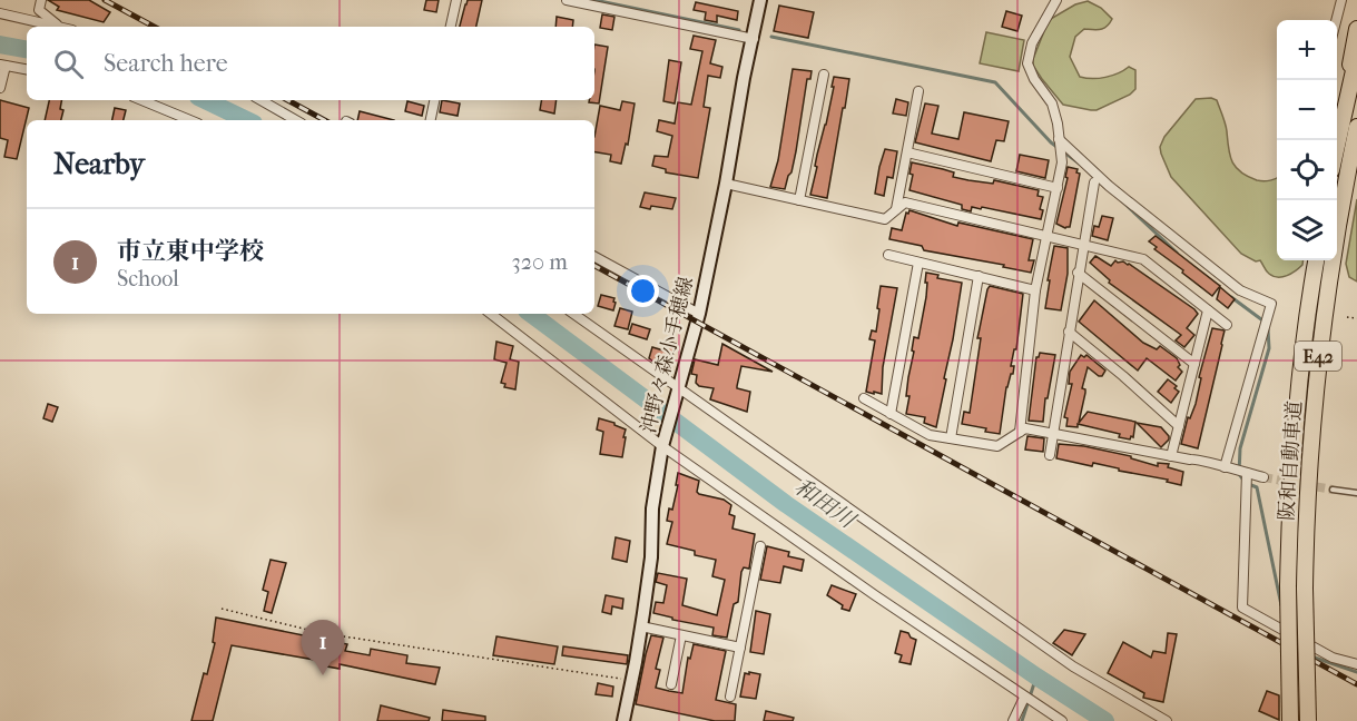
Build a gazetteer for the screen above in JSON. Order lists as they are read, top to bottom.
{
  "streets": {
    "highway": ["E42", "阪和自動車道"],
    "main road": ["沖野々森小手穂線"]
  },
  "water": ["和田川"],
  "page": {
    "map_buttons": ["+", "−"],
    "search": "Search here",
    "heading": "Nearby",
    "list": [
      {
        "mark": "1",
        "name": "市立東中学校",
        "note": "School",
        "value": "320 m"
      }
    ],
    "pins": "1"
  }
}
